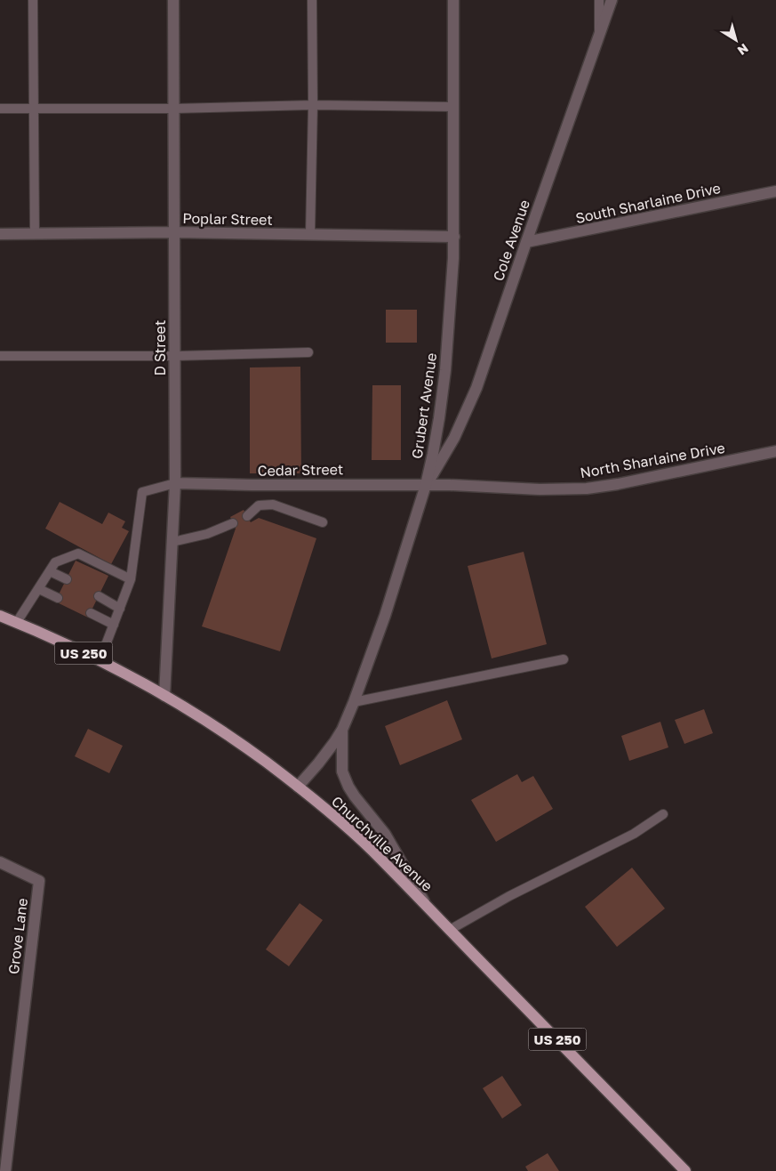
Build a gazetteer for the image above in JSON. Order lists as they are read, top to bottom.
{
  "streets": {
    "main road": ["US 250", "Churchville Avenue"],
    "street": [
      "South Sharlaine Drive",
      "Poplar Street",
      "Cole Avenue",
      "D Street",
      "Grubert Avenue",
      "North Sharlaine Drive",
      "Cedar Street",
      "Grove Lane"
    ]
  },
  "crossings": [
    ["South Sharlaine Drive", "Cole Avenue"],
    ["Poplar Street", "D Street"],
    ["Poplar Street", "Grubert Avenue"],
    ["Cole Avenue", "Grubert Avenue"],
    ["Cole Avenue", "North Sharlaine Drive"],
    ["Cole Avenue", "Cedar Street"],
    ["D Street", "Cedar Street"],
    ["D Street", "Churchville Avenue"],
    ["Grubert Avenue", "North Sharlaine Drive"],
    ["Grubert Avenue", "Cedar Street"],
    ["Grubert Avenue", "Churchville Avenue"],
    ["North Sharlaine Drive", "Cedar Street"]
  ],
  "north": "bottom right"
}
